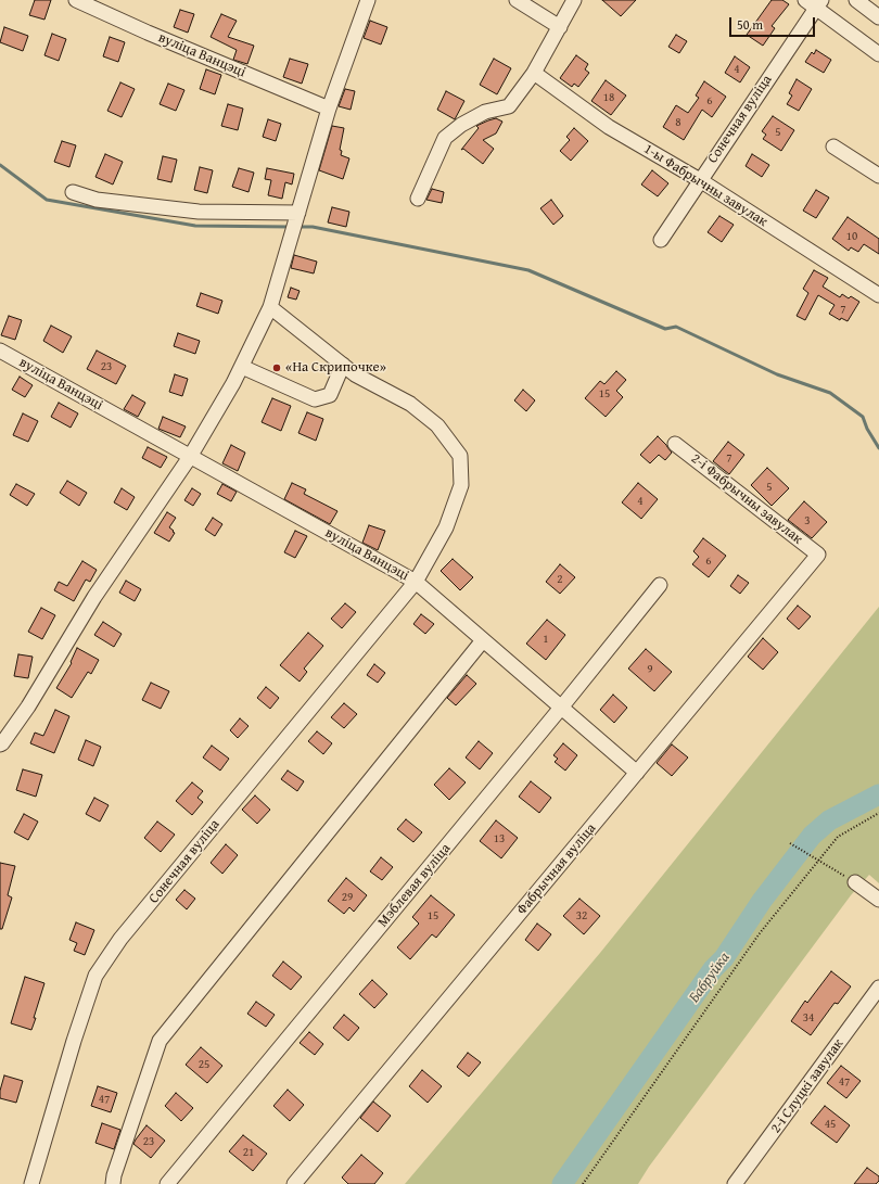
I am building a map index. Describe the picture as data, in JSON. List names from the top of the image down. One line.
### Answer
{"streets":{"street":["вуліца Ванцэці","Сонечная вуліца","1-ы Фабрычны завулак","2-і Фабрычны завулак","Фабрычная вуліца","Мэблевая вуліца","2-і Слуцкі завулак"]},"crossings":[["вуліца Ванцэці","Сонечная вуліца"],["Сонечная вуліца","1-ы Фабрычны завулак"],["2-і Фабрычны завулак","Фабрычная вуліца"]],"water":["Бабруйка"],"places":["«На Скрипочке»"],"house_numbers":["4","18","6","8","5","10","7","23","15","7","5","4","3","6","2","1","9","13","29","15","32","34","25","47","47","45","23","21"],"scale_bar":"50 m"}
